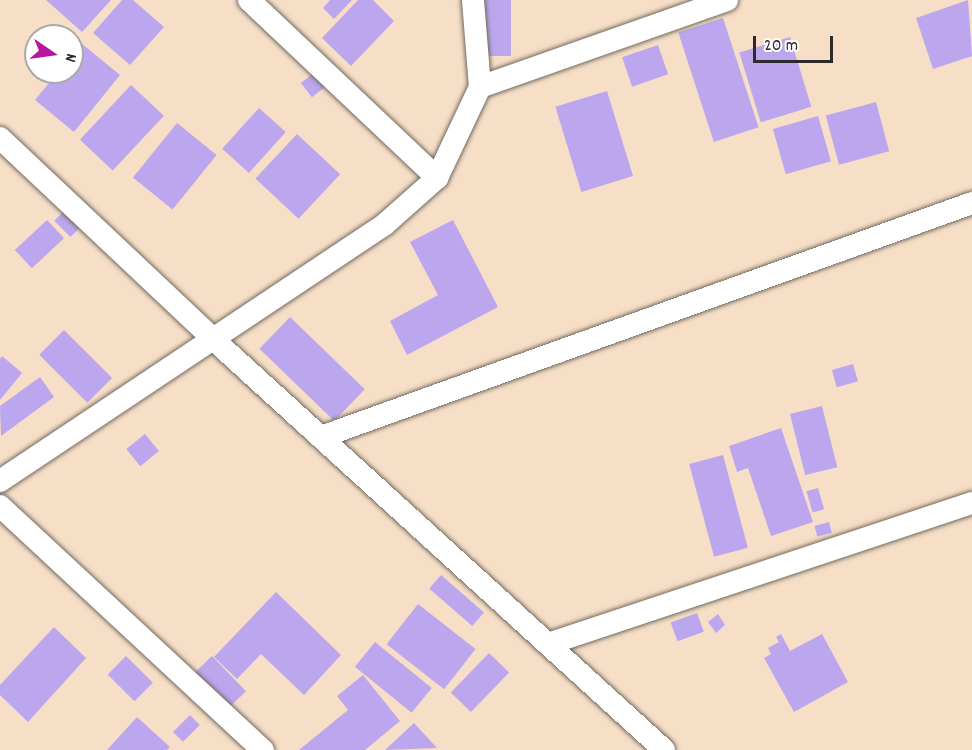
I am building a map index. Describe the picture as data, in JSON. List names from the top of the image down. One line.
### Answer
{"scale_bar":"20 m","north":"right"}
